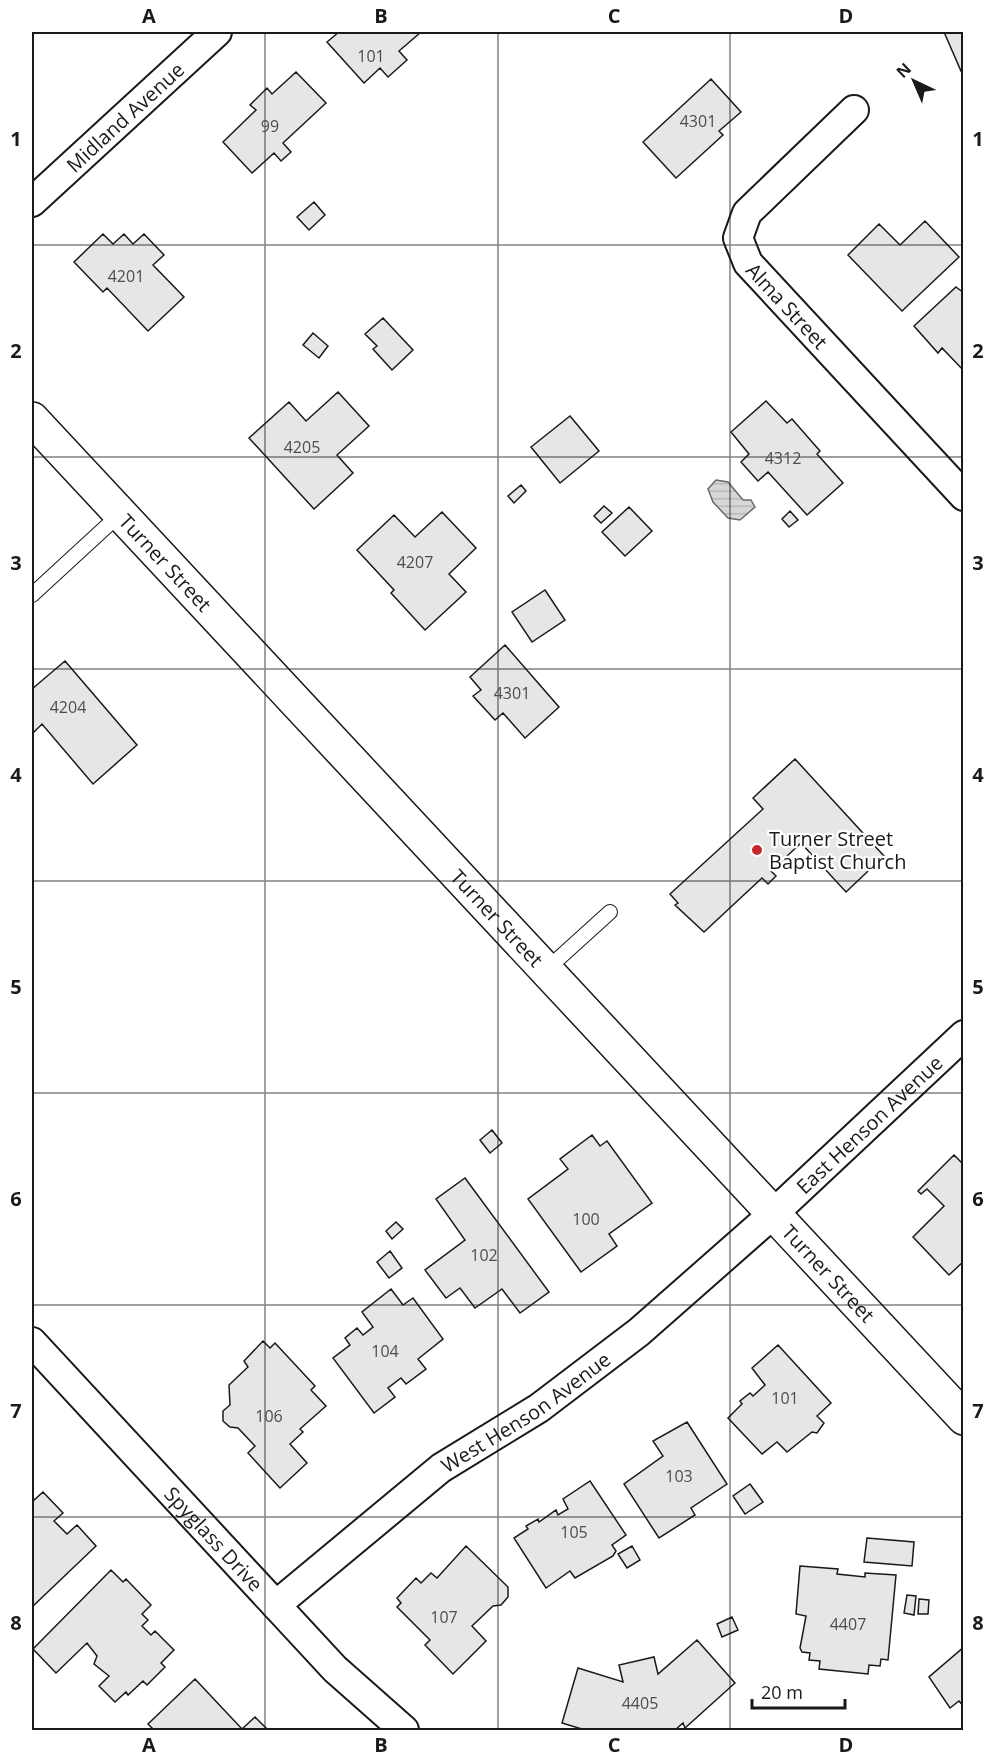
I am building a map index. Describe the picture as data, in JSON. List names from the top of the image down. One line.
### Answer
{"streets":{"street":["Midland Avenue","Alma Street","Turner Street","East Henson Avenue","West Henson Avenue","Spyglass Drive"]},"crossings":[["Turner Street","East Henson Avenue"],["Turner Street","West Henson Avenue"],["East Henson Avenue","West Henson Avenue"],["West Henson Avenue","Spyglass Drive"]],"places":["Turner Street Baptist Church"],"house_numbers":["101","4301","99","4201","4205","4312","4207","4301","4204","100","102","104","101","106","103","105","107","4407","4405"],"scale_bar":"20 m","north":"top left","grid":{"columns":["A","B","C","D"],"rows":["1","2","3","4","5","6","7","8"]}}
